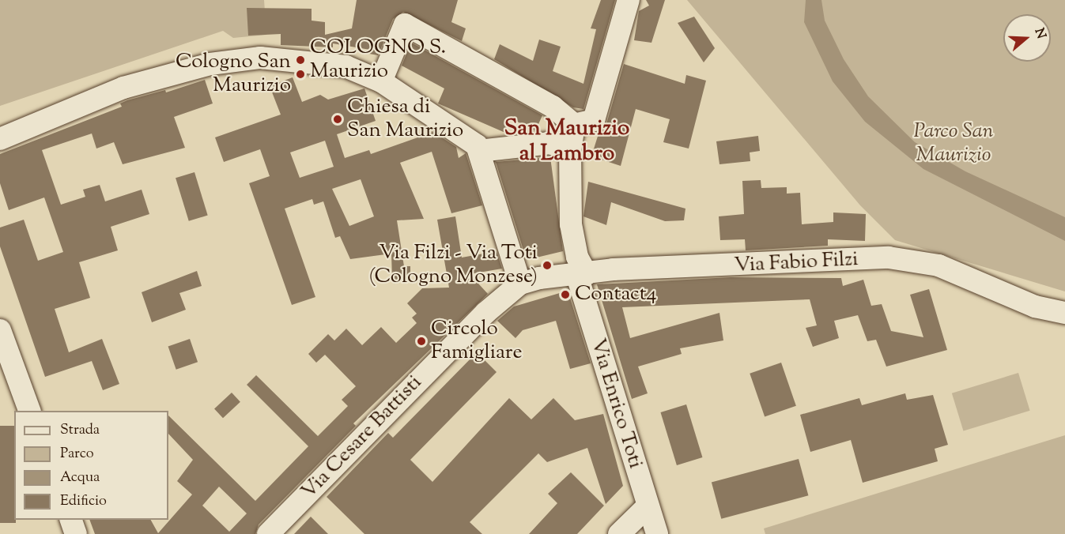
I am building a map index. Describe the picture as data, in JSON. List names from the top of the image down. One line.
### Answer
{"streets":{"street":["Via Fabio Filzi","Via Enrico Toti","Via Cesare Battisti"]},"crossings":[["Via Fabio Filzi","Via Enrico Toti"],["Via Fabio Filzi","Via Cesare Battisti"]],"districts":["San Maurizio al Lambro"],"parks":["Parco San Maurizio"],"places":["COLOGNO S. Maurizio","Cologno San Maurizio","Chiesa di San Maurizio","Via Filzi - Via Toti (Cologno Monzese)","Contact4","Circolo Famigliare"],"legend":["Strada","Parco","Acqua","Edificio"],"north":"right"}
